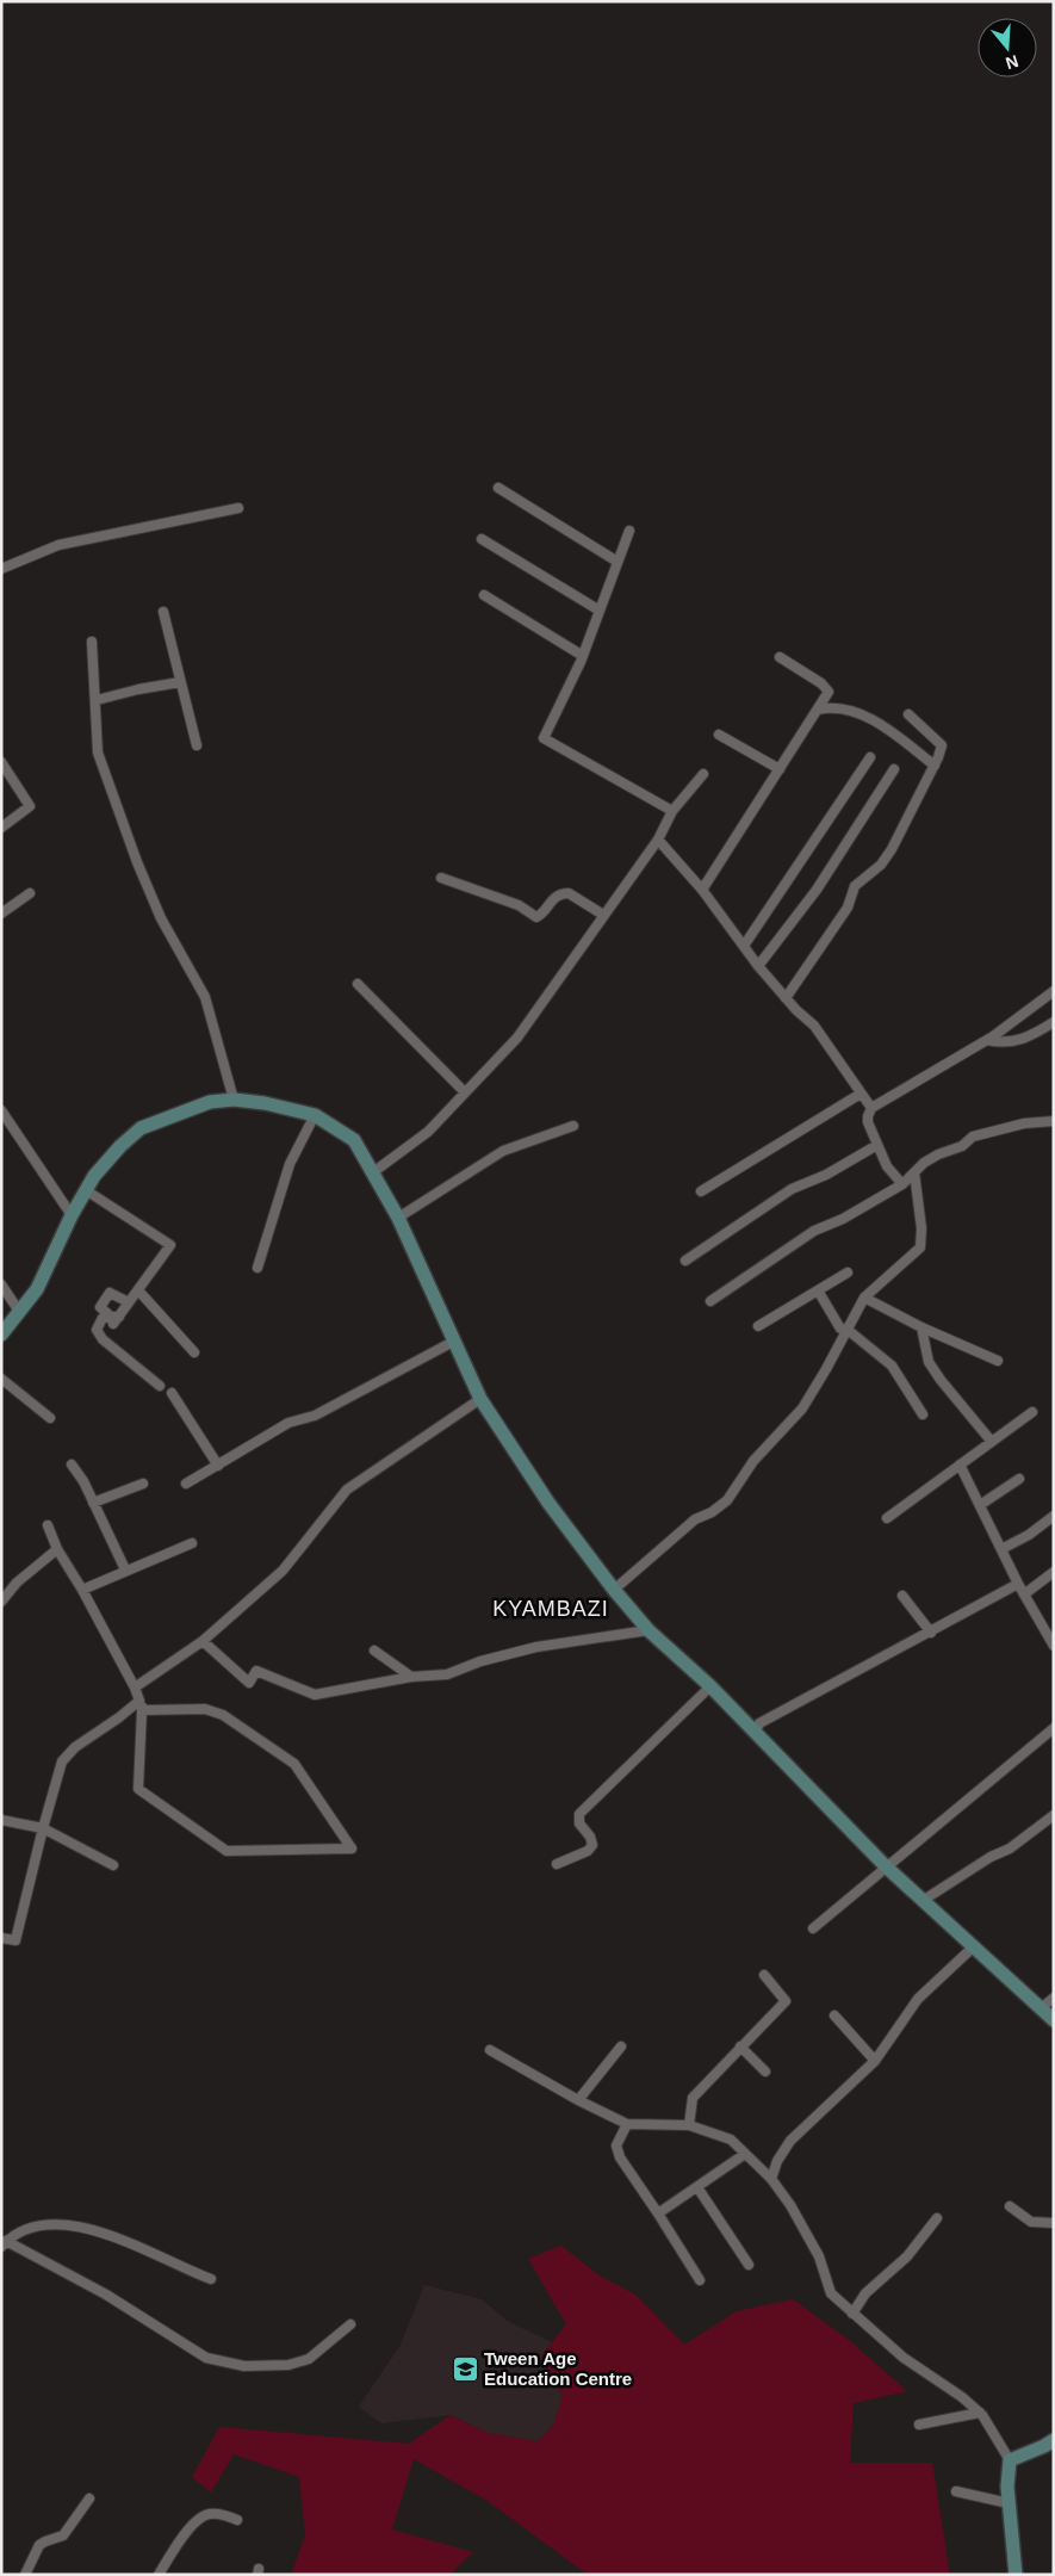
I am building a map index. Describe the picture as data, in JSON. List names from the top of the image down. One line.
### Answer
{"districts":["KYAMBAZI"],"places":{"school or university":["Tween Age Education Centre"]},"north":"bottom"}
